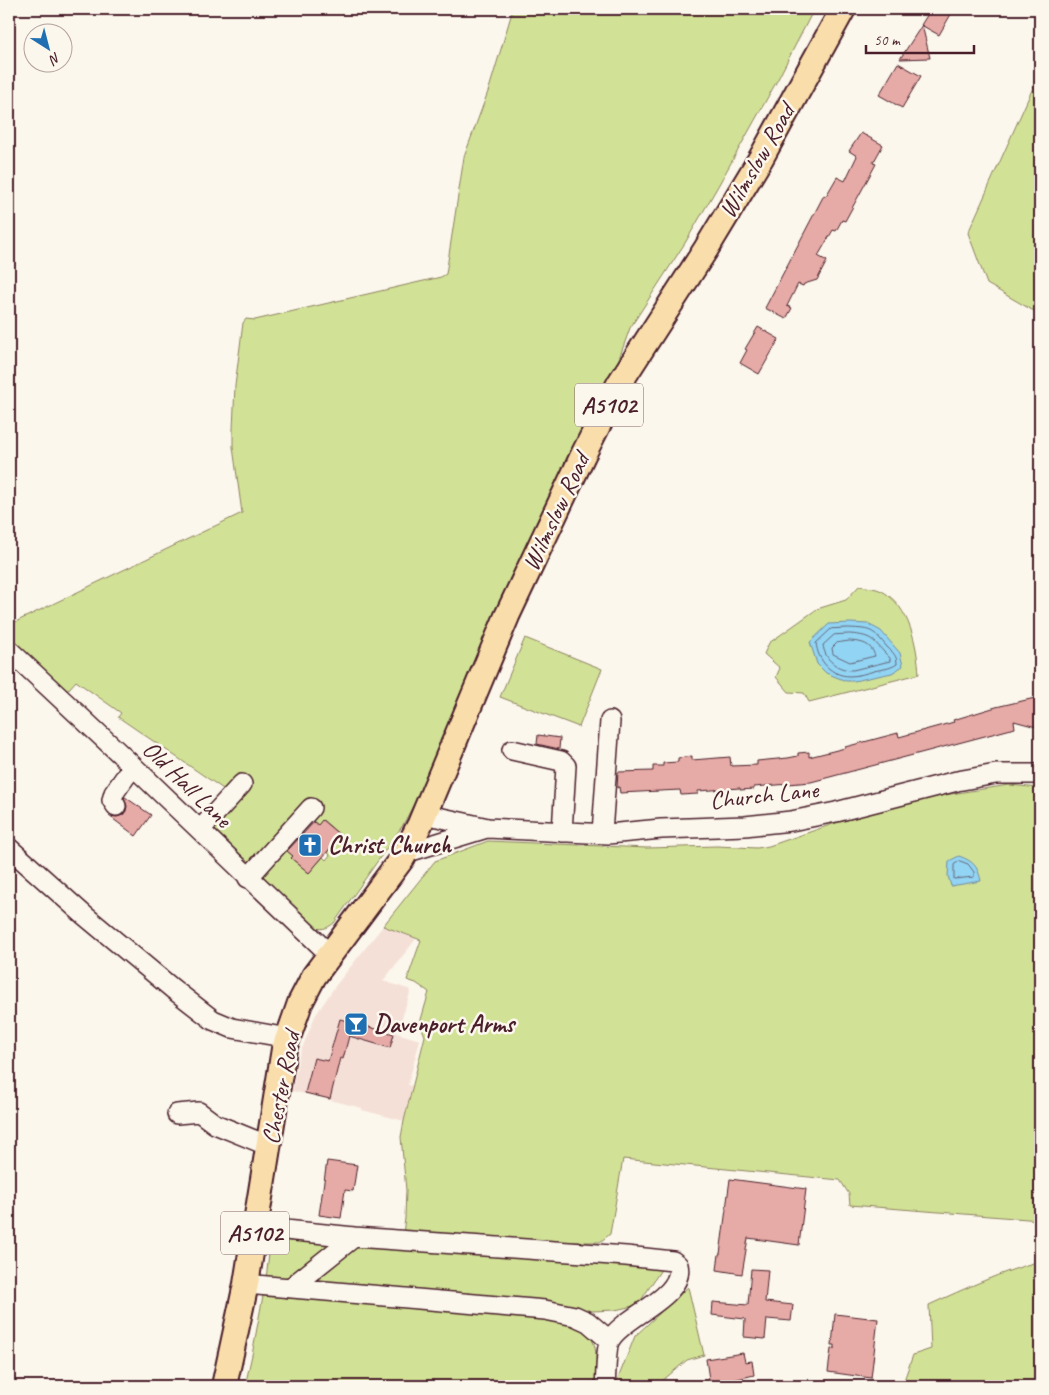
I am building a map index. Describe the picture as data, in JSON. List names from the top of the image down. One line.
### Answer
{"streets":{"main road":["Wilmslow Road","A5102","Chester Road"],"street":["Old Hall Lane","Church Lane"]},"crossings":[["Wilmslow Road","Church Lane"],["Wilmslow Road","Chester Road"],["Old Hall Lane","Chester Road"],["Church Lane","Chester Road"]],"places":{"church":["Christ Church"],"bar":["Davenport Arms"]},"scale_bar":"50 m","north":"bottom right"}
